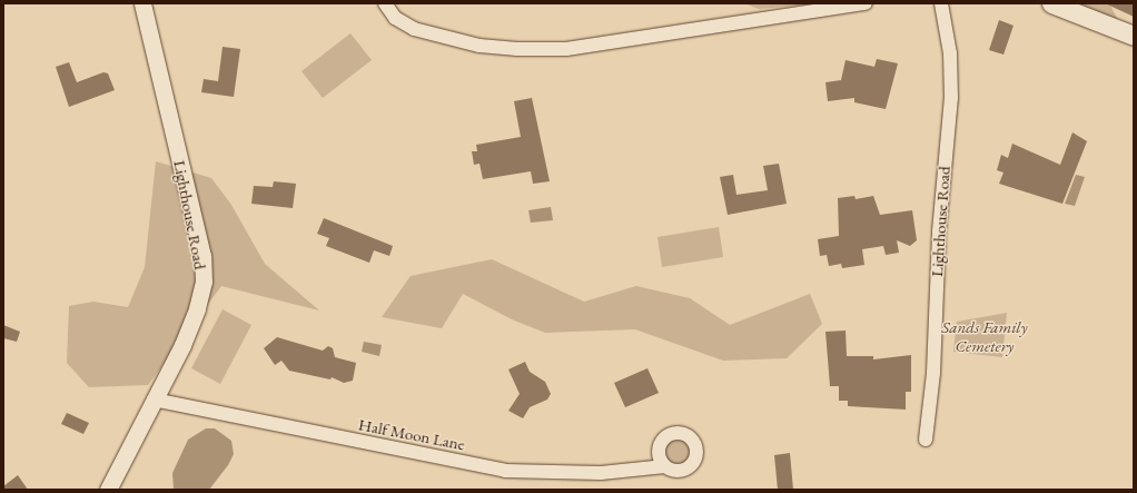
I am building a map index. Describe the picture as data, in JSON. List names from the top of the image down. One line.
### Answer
{"streets":{"street":["Lighthouse Road","Half Moon Lane"]},"crossings":[["Lighthouse Road","Half Moon Lane"]],"parks":["Sands Family Cemetery"]}
